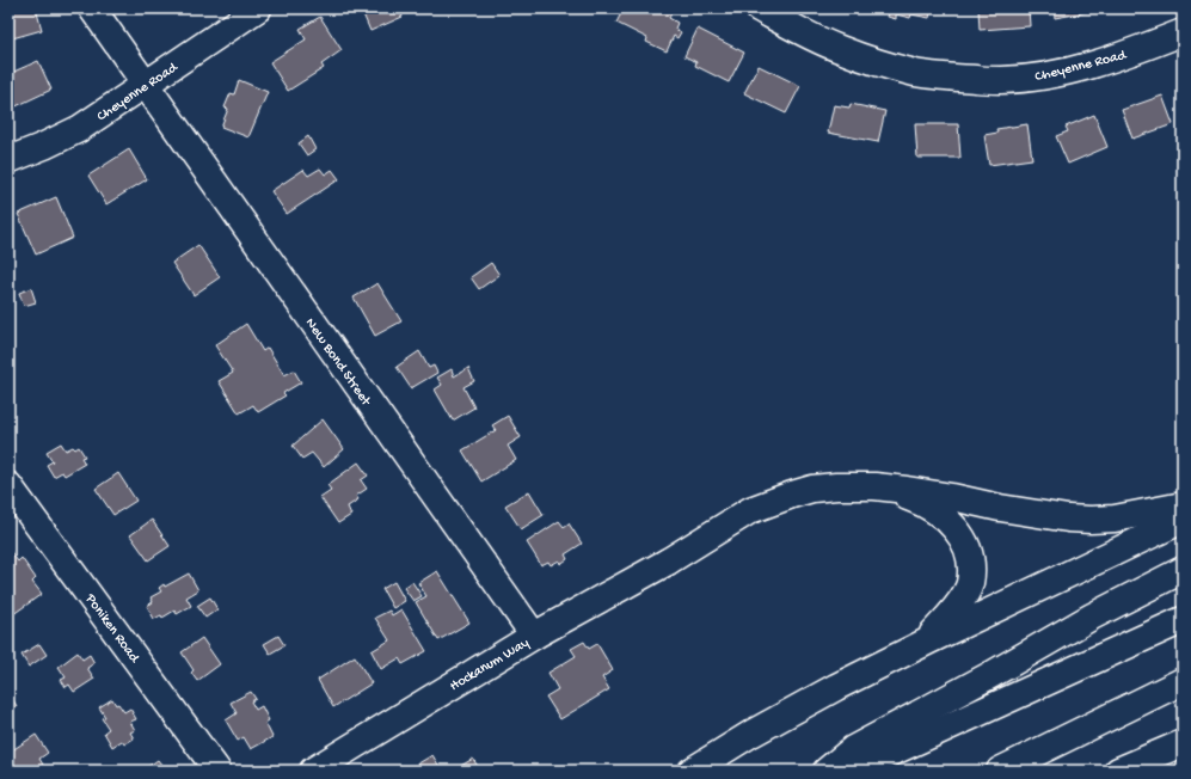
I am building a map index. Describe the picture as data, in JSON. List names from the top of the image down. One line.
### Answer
{"streets":{"main road":["Cheyenne Road","New Bond Street","Poniken Road","Hockanum Way"]},"crossings":[["Cheyenne Road","New Bond Street"],["New Bond Street","Hockanum Way"]]}
